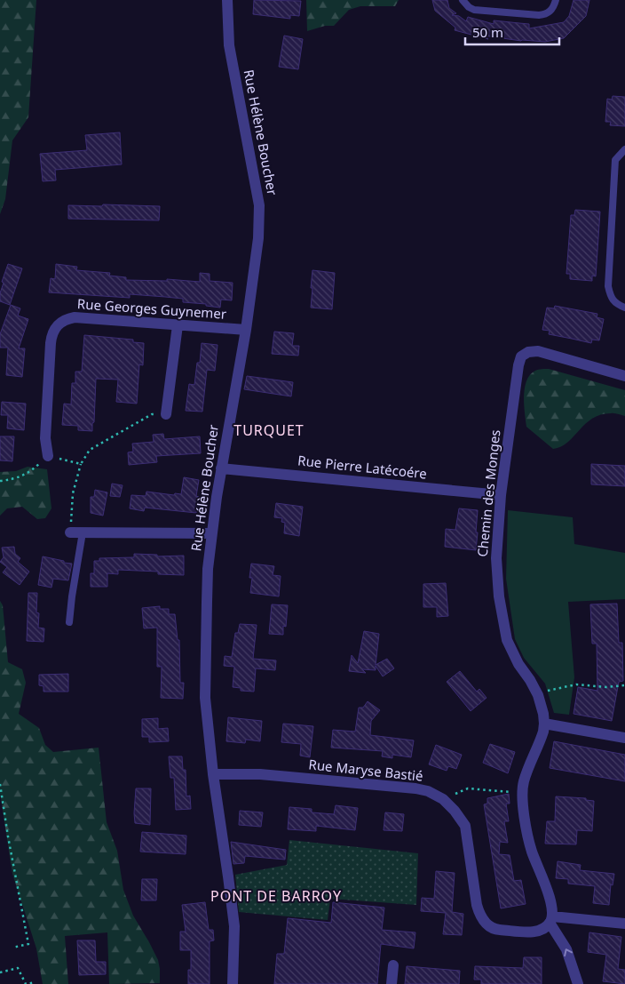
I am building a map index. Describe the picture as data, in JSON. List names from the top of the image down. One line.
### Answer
{"streets":{"street":["Rue Hélène Boucher","Rue Georges Guynemer","Rue Pierre Latécoére","Chemin des Monges","Rue Maryse Bastié"]},"crossings":[["Rue Hélène Boucher","Rue Georges Guynemer"],["Rue Hélène Boucher","Rue Pierre Latécoére"],["Rue Hélène Boucher","Rue Maryse Bastié"],["Rue Pierre Latécoére","Chemin des Monges"],["Chemin des Monges","Rue Maryse Bastié"]],"districts":["TURQUET","PONT DE BARROY"],"scale_bar":"50 m"}
